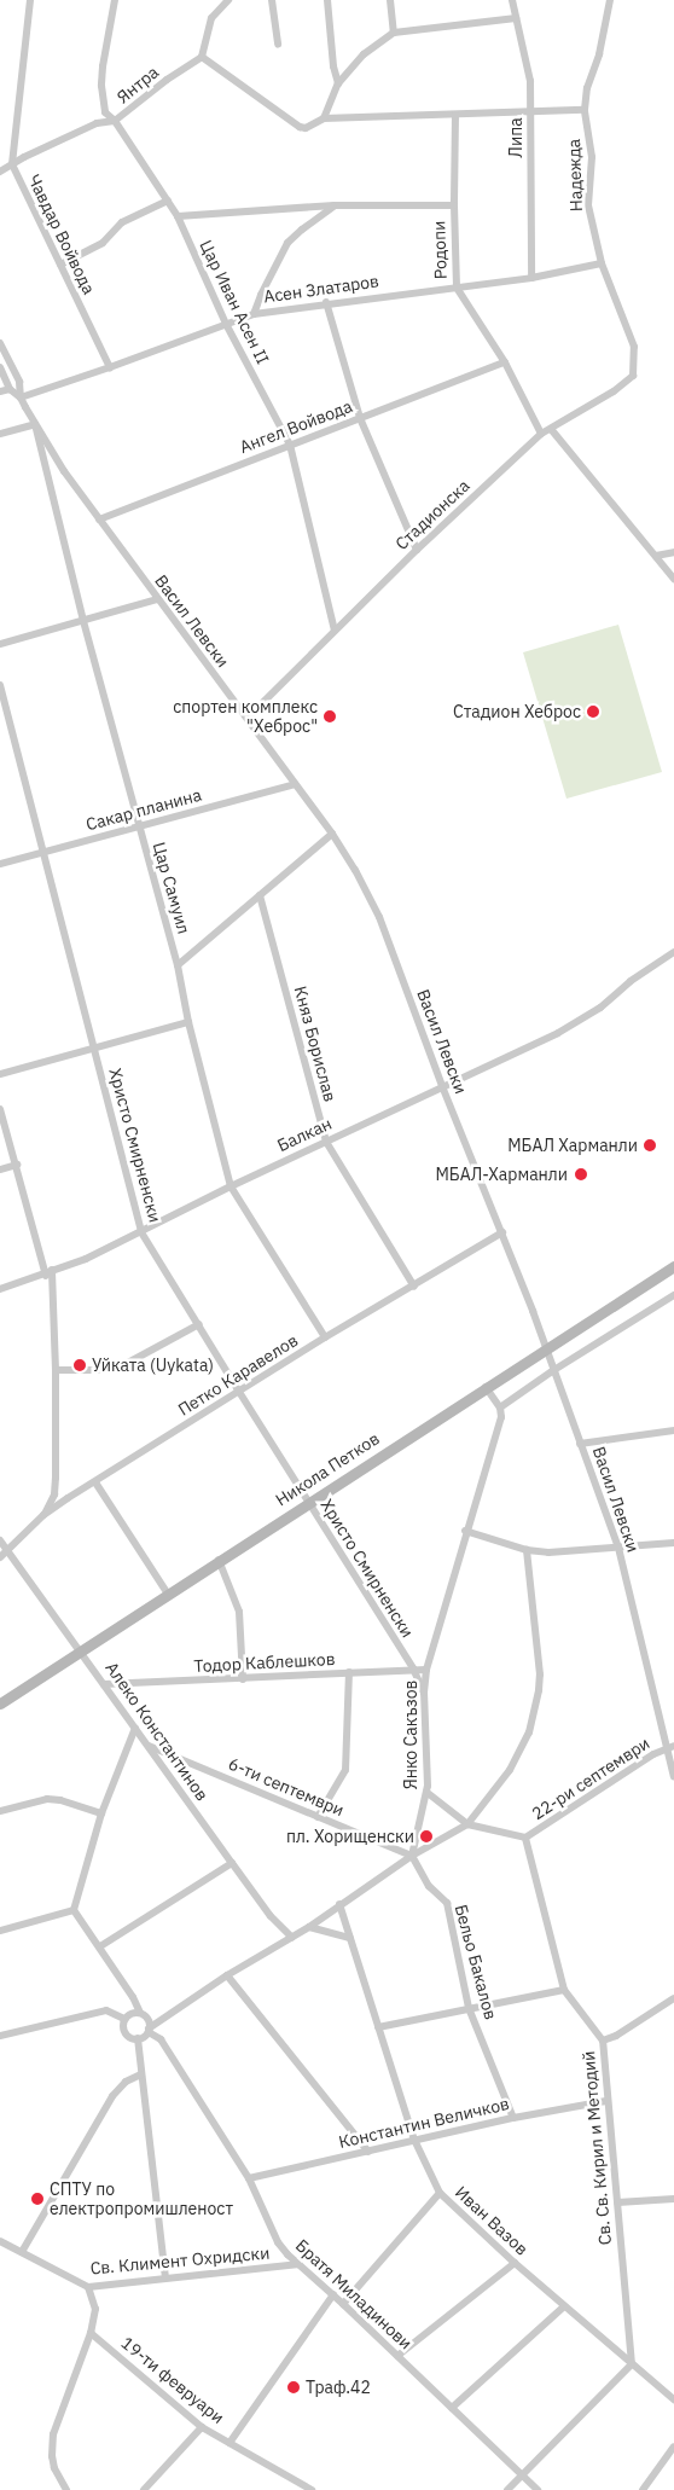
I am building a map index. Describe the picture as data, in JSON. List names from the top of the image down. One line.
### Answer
{"streets":{"street":["Янтра","Липа","Надежда","Чавдар Войвода","Родопи","Асен Златаров","Цар Иван Асен II","Ангел Войвода","Стадионска","Васил Левски","Сакар планина","Цар Самуил","Княз Борислав","Балкан","Христо Смирненски","Петко Каравелов","Никола Петков","Тодор Каблешков","Алеко Константинов","Янко Сакъзов","22-ри септември","6-ти септември","Бельо Бакалов","Константин Величков","Св. Св. Кирил и Методий","Иван Вазов","Св. Климент Охридски","Братя Миладинови","19-ти февруари"]},"crossings":[["Янтра","Чавдар Войвода"],["Янтра","Цар Иван Асен II"],["Липа","Асен Златаров"],["Надежда","Асен Златаров"],["Надежда","Стадионска"],["Чавдар Войвода","Асен Златаров"],["Родопи","Асен Златаров"],["Родопи","Ангел Войвода"],["Родопи","Стадионска"],["Асен Златаров","Цар Иван Асен II"],["Асен Златаров","Васил Левски"],["Цар Иван Асен II","Ангел Войвода"],["Цар Иван Асен II","Стадионска"],["Ангел Войвода","Васил Левски"],["Стадионска","Васил Левски"],["Васил Левски","Сакар планина"],["Васил Левски","Цар Самуил"],["Васил Левски","Балкан"],["Васил Левски","Петко Каравелов"],["Васил Левски","Никола Петков"],["Васил Левски","22-ри септември"],["Сакар планина","Цар Самуил"],["Сакар планина","Христо Смирненски"],["Цар Самуил","Балкан"],["Цар Самуил","Петко Каравелов"],["Княз Борислав","Балкан"],["Княз Борислав","Петко Каравелов"],["Балкан","Христо Смирненски"],["Христо Смирненски","Петко Каравелов"],["Христо Смирненски","Никола Петков"],["Христо Смирненски","Тодор Каблешков"],["Христо Смирненски","Янко Сакъзов"],["Петко Каравелов","Алеко Константинов"],["Никола Петков","Алеко Константинов"],["Тодор Каблешков","Алеко Константинов"],["Тодор Каблешков","Янко Сакъзов"],["Алеко Константинов","6-ти септември"],["Янко Сакъзов","22-ри септември"],["Янко Сакъзов","6-ти септември"],["Янко Сакъзов","Бельо Бакалов"],["22-ри септември","Св. Св. Кирил и Методий"],["6-ти септември","Бельо Бакалов"],["Бельо Бакалов","Константин Величков"],["Константин Величков","Св. Св. Кирил и Методий"],["Константин Величков","Иван Вазов"],["Константин Величков","Братя Миладинови"],["Св. Св. Кирил и Методий","Иван Вазов"],["Св. Климент Охридски","Братя Миладинови"]],"places":["Стадион Хеброс","спортен комплекс \"Хеброс\"","МБАЛ Харманли","МБАЛ-Харманли","Уйката (Uykata)","пл. Хорищенски","СПТУ по електропромишленост","Траф.42"]}
